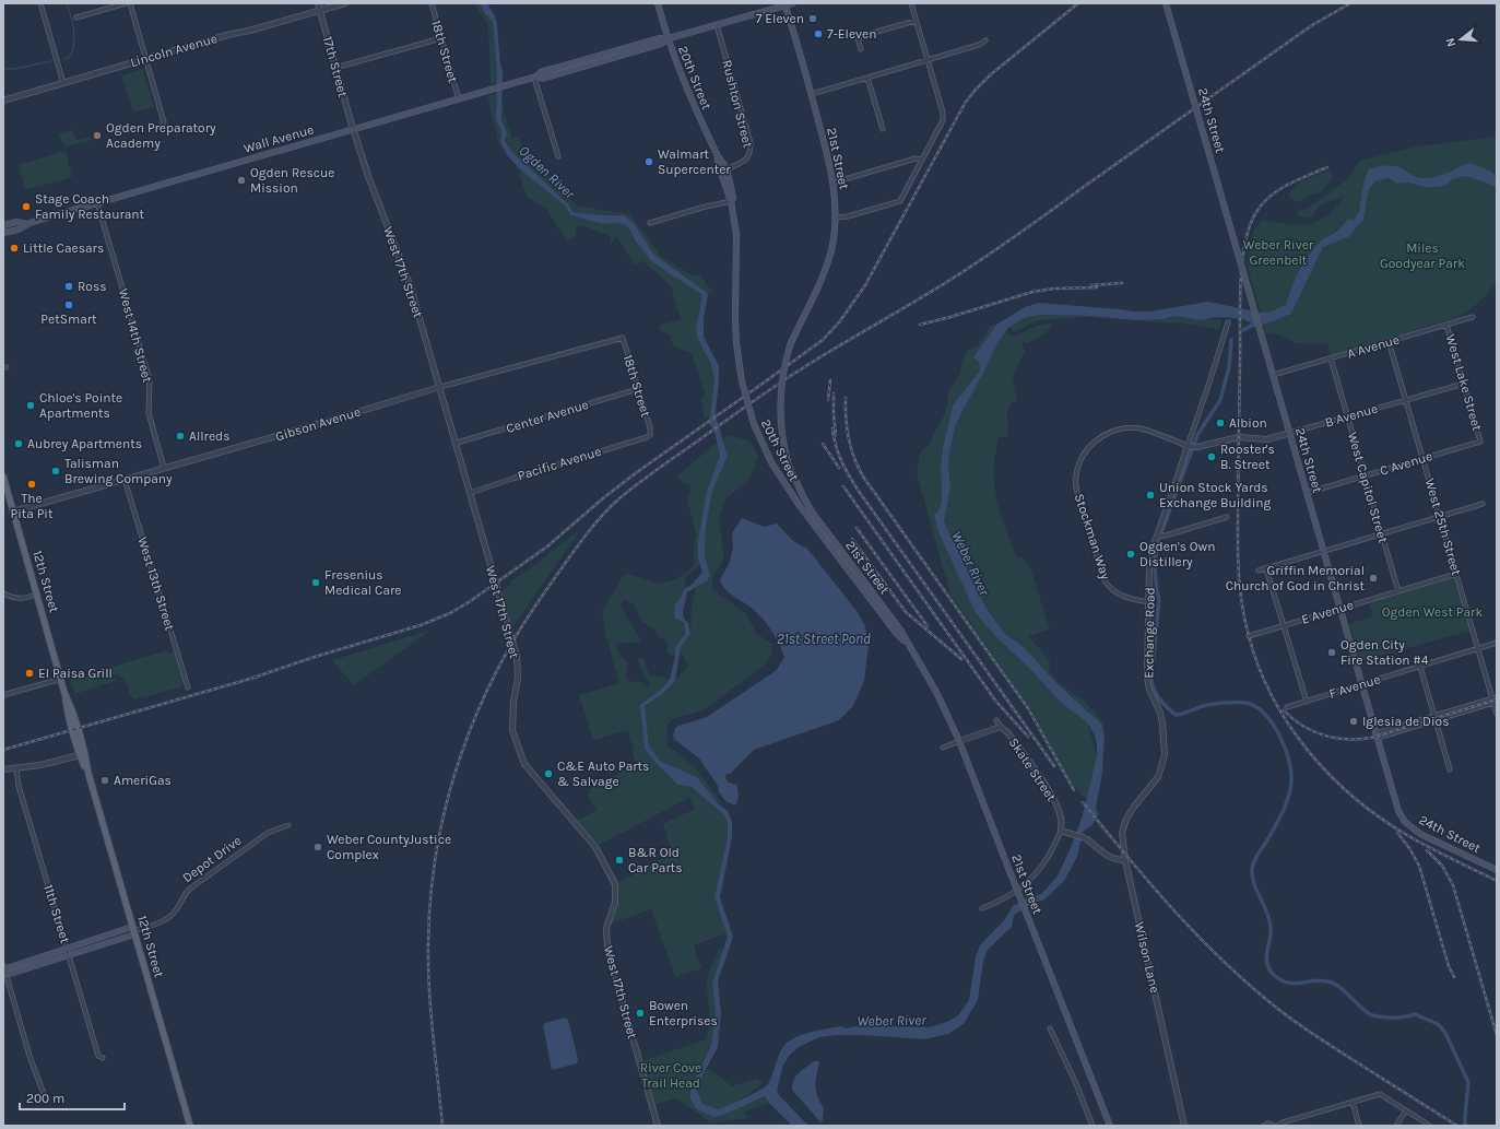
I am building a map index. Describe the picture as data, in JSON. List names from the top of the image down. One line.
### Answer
{"streets":{"main road":["20th Street","24th Street","Wall Avenue","21st Street","12th Street","Depot Drive"],"street":["Lincoln Avenue","18th Street","17th Street","Rushton Street","West 17th Street","West 14th Street","A Avenue","West Lake Street","B Avenue","Center Avenue","Gibson Avenue","Pacific Avenue","C Avenue","West Capitol Street","West 25th Street","Stockman Way","West 13th Street","E Avenue","Exchange Road","F Avenue","Skate Street","11th Street","Wilson Lane"]},"crossings":[["Lincoln Avenue","17th Street"],["18th Street","Wall Avenue"],["18th Street","Center Avenue"],["18th Street","Gibson Avenue"],["18th Street","Pacific Avenue"],["17th Street","Wall Avenue"],["17th Street","West 17th Street"],["20th Street","Rushton Street"],["20th Street","Wall Avenue"],["20th Street","21st Street"],["Rushton Street","Wall Avenue"],["24th Street","A Avenue"],["24th Street","B Avenue"],["24th Street","C Avenue"],["24th Street","E Avenue"],["24th Street","F Avenue"],["Wall Avenue","21st Street"],["Wall Avenue","West 17th Street"],["Wall Avenue","West 14th Street"],["21st Street","Skate Street"],["West 17th Street","Center Avenue"],["West 17th Street","Gibson Avenue"],["West 17th Street","Pacific Avenue"],["West 14th Street","Gibson Avenue"],["A Avenue","West Lake Street"],["A Avenue","West Capitol Street"],["A Avenue","West 25th Street"],["West Lake Street","B Avenue"],["West Lake Street","C Avenue"],["B Avenue","West Capitol Street"],["B Avenue","West 25th Street"],["B Avenue","Stockman Way"],["B Avenue","Exchange Road"],["Gibson Avenue","12th Street"],["Gibson Avenue","West 13th Street"],["C Avenue","West Capitol Street"],["C Avenue","West 25th Street"],["West Capitol Street","E Avenue"],["West 25th Street","E Avenue"],["West 25th Street","F Avenue"],["Stockman Way","Exchange Road"],["12th Street","Depot Drive"],["Exchange Road","Wilson Lane"],["Depot Drive","11th Street"]],"water":["Ogden River","Weber River","21st Street Pond"],"parks":["Weber River Greenbelt","Miles Goodyear Park","Ogden West Park","River Cove Trail Head"],"places":["7 Eleven","7-Eleven","Ogden Preparatory Academy","Walmart Supercenter","Ogden Rescue Mission","Stage Coach Family Restaurant","Little Caesars","Ross","PetSmart","Chloe's Pointe Apartments","Albion","Allreds","Aubrey Apartments","Rooster's B. Street","Talisman Brewing Company","The Pita Pit","Union Stock Yards Exchange Building","Ogden's Own Distillery","Griffin Memorial Church of God in Christ","Fresenius Medical Care","Ogden City Fire Station #4","El Paisa Grill","Iglesia de Dios","C&E Auto Parts & Salvage","AmeriGas","Weber CountyJustice Complex","B&R Old Car Parts","Bowen Enterprises"],"scale_bar":"200 m","north":"left"}
